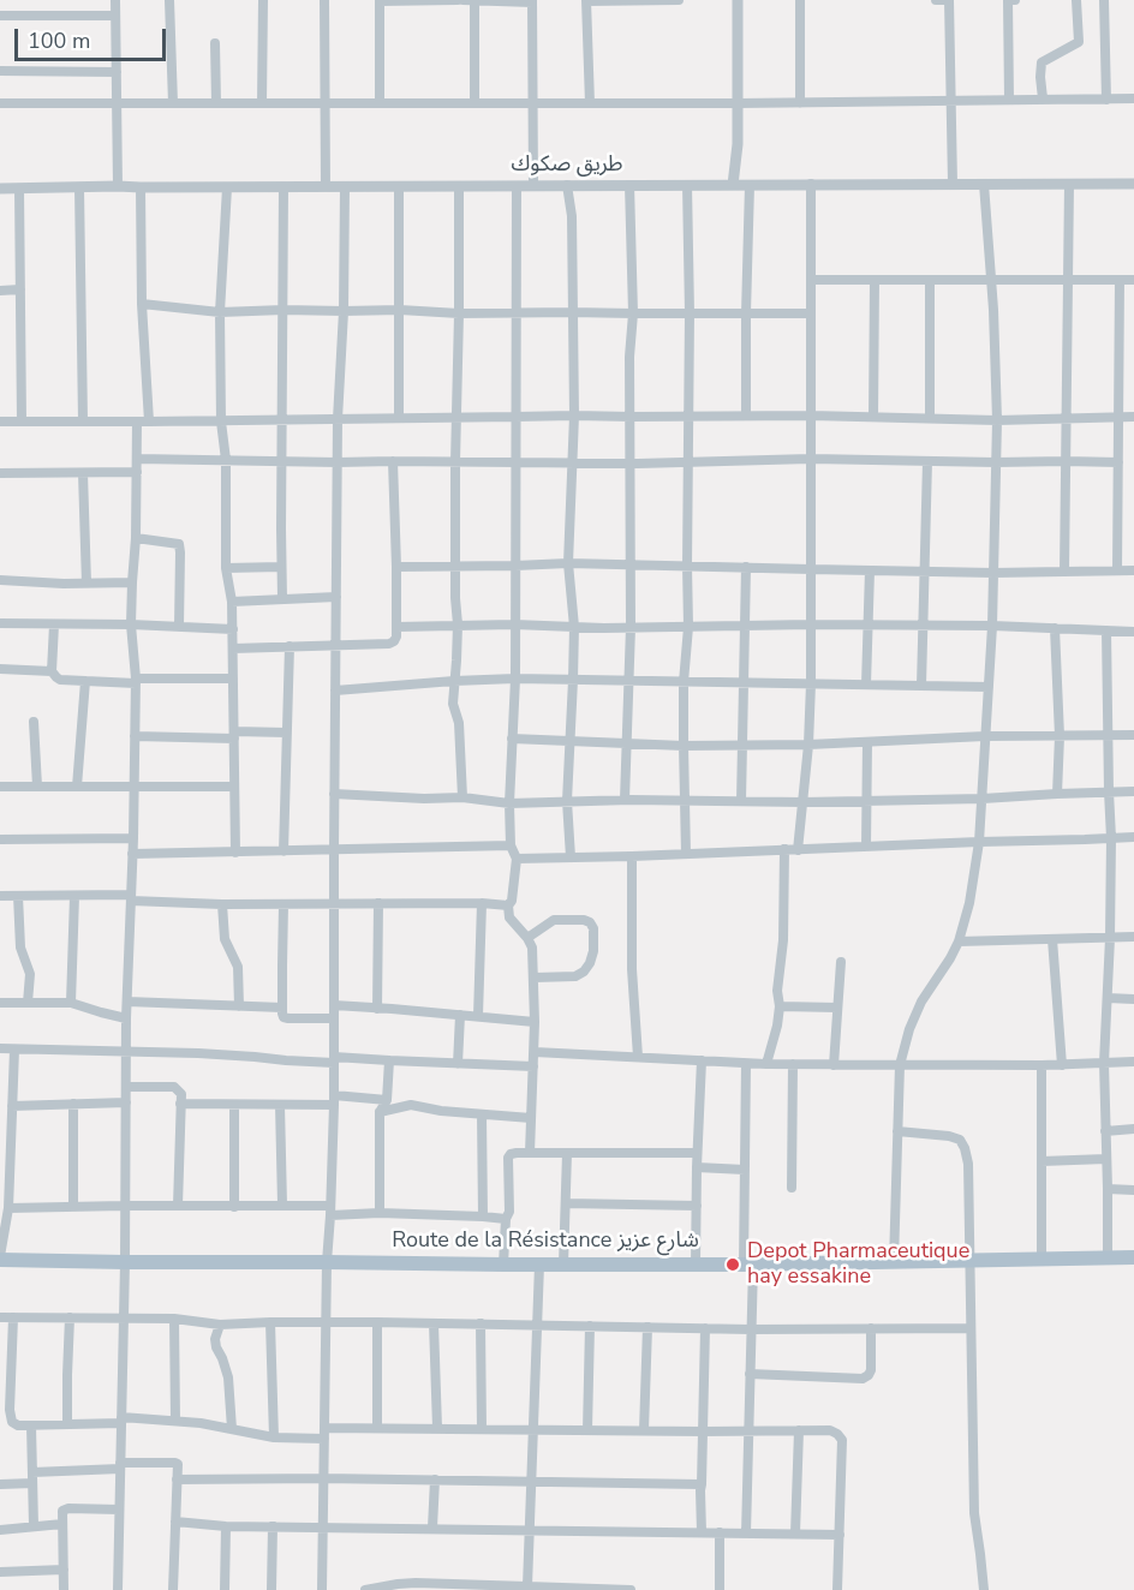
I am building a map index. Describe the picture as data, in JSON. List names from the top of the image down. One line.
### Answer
{"streets":{"main road":["Route de la Résistance شارع عزيز"],"street":["طريق صكوك"]},"places":["Depot Pharmaceutique hay essakine"],"scale_bar":"100 m"}
